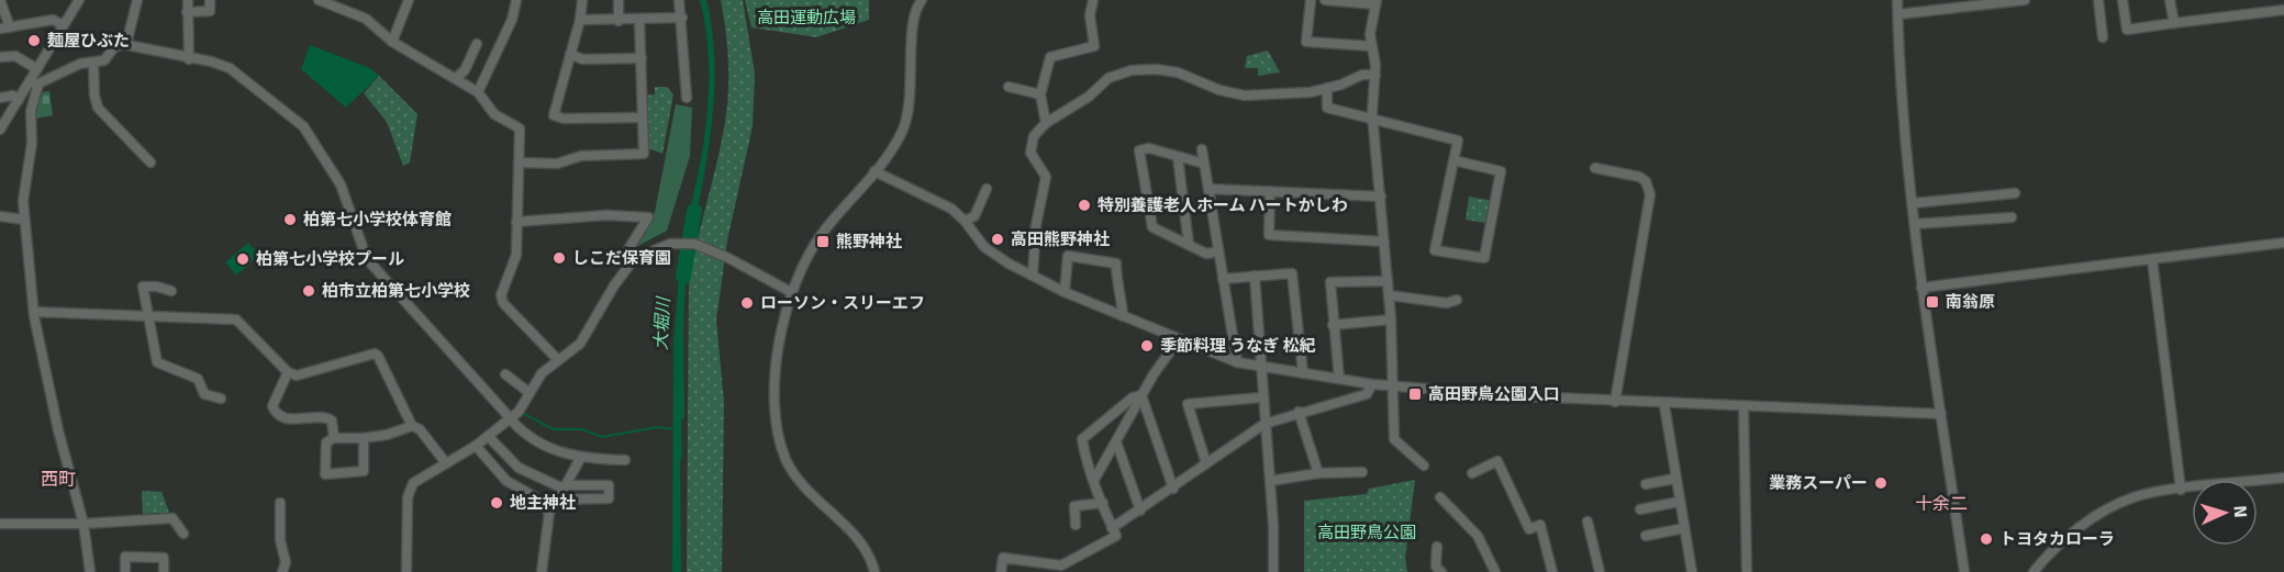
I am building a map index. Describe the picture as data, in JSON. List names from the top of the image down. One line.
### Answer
{"districts":["西町","十余二"],"water":["大堀川"],"parks":["高田運動広場","高田野鳥公園"],"places":{"other":["麺屋ひぶた","特別養護老人ホーム ハートかしわ","柏第七小学校体育館","高田熊野神社","しこだ保育園","柏第七小学校プール","柏市立柏第七小学校","ローソン・スリーエフ","季節料理 うなぎ 松紀","業務スーパー","地主神社","トヨタカローラ"],"transit":["熊野神社","南翁原","高田野鳥公園入口"]},"north":"right"}
